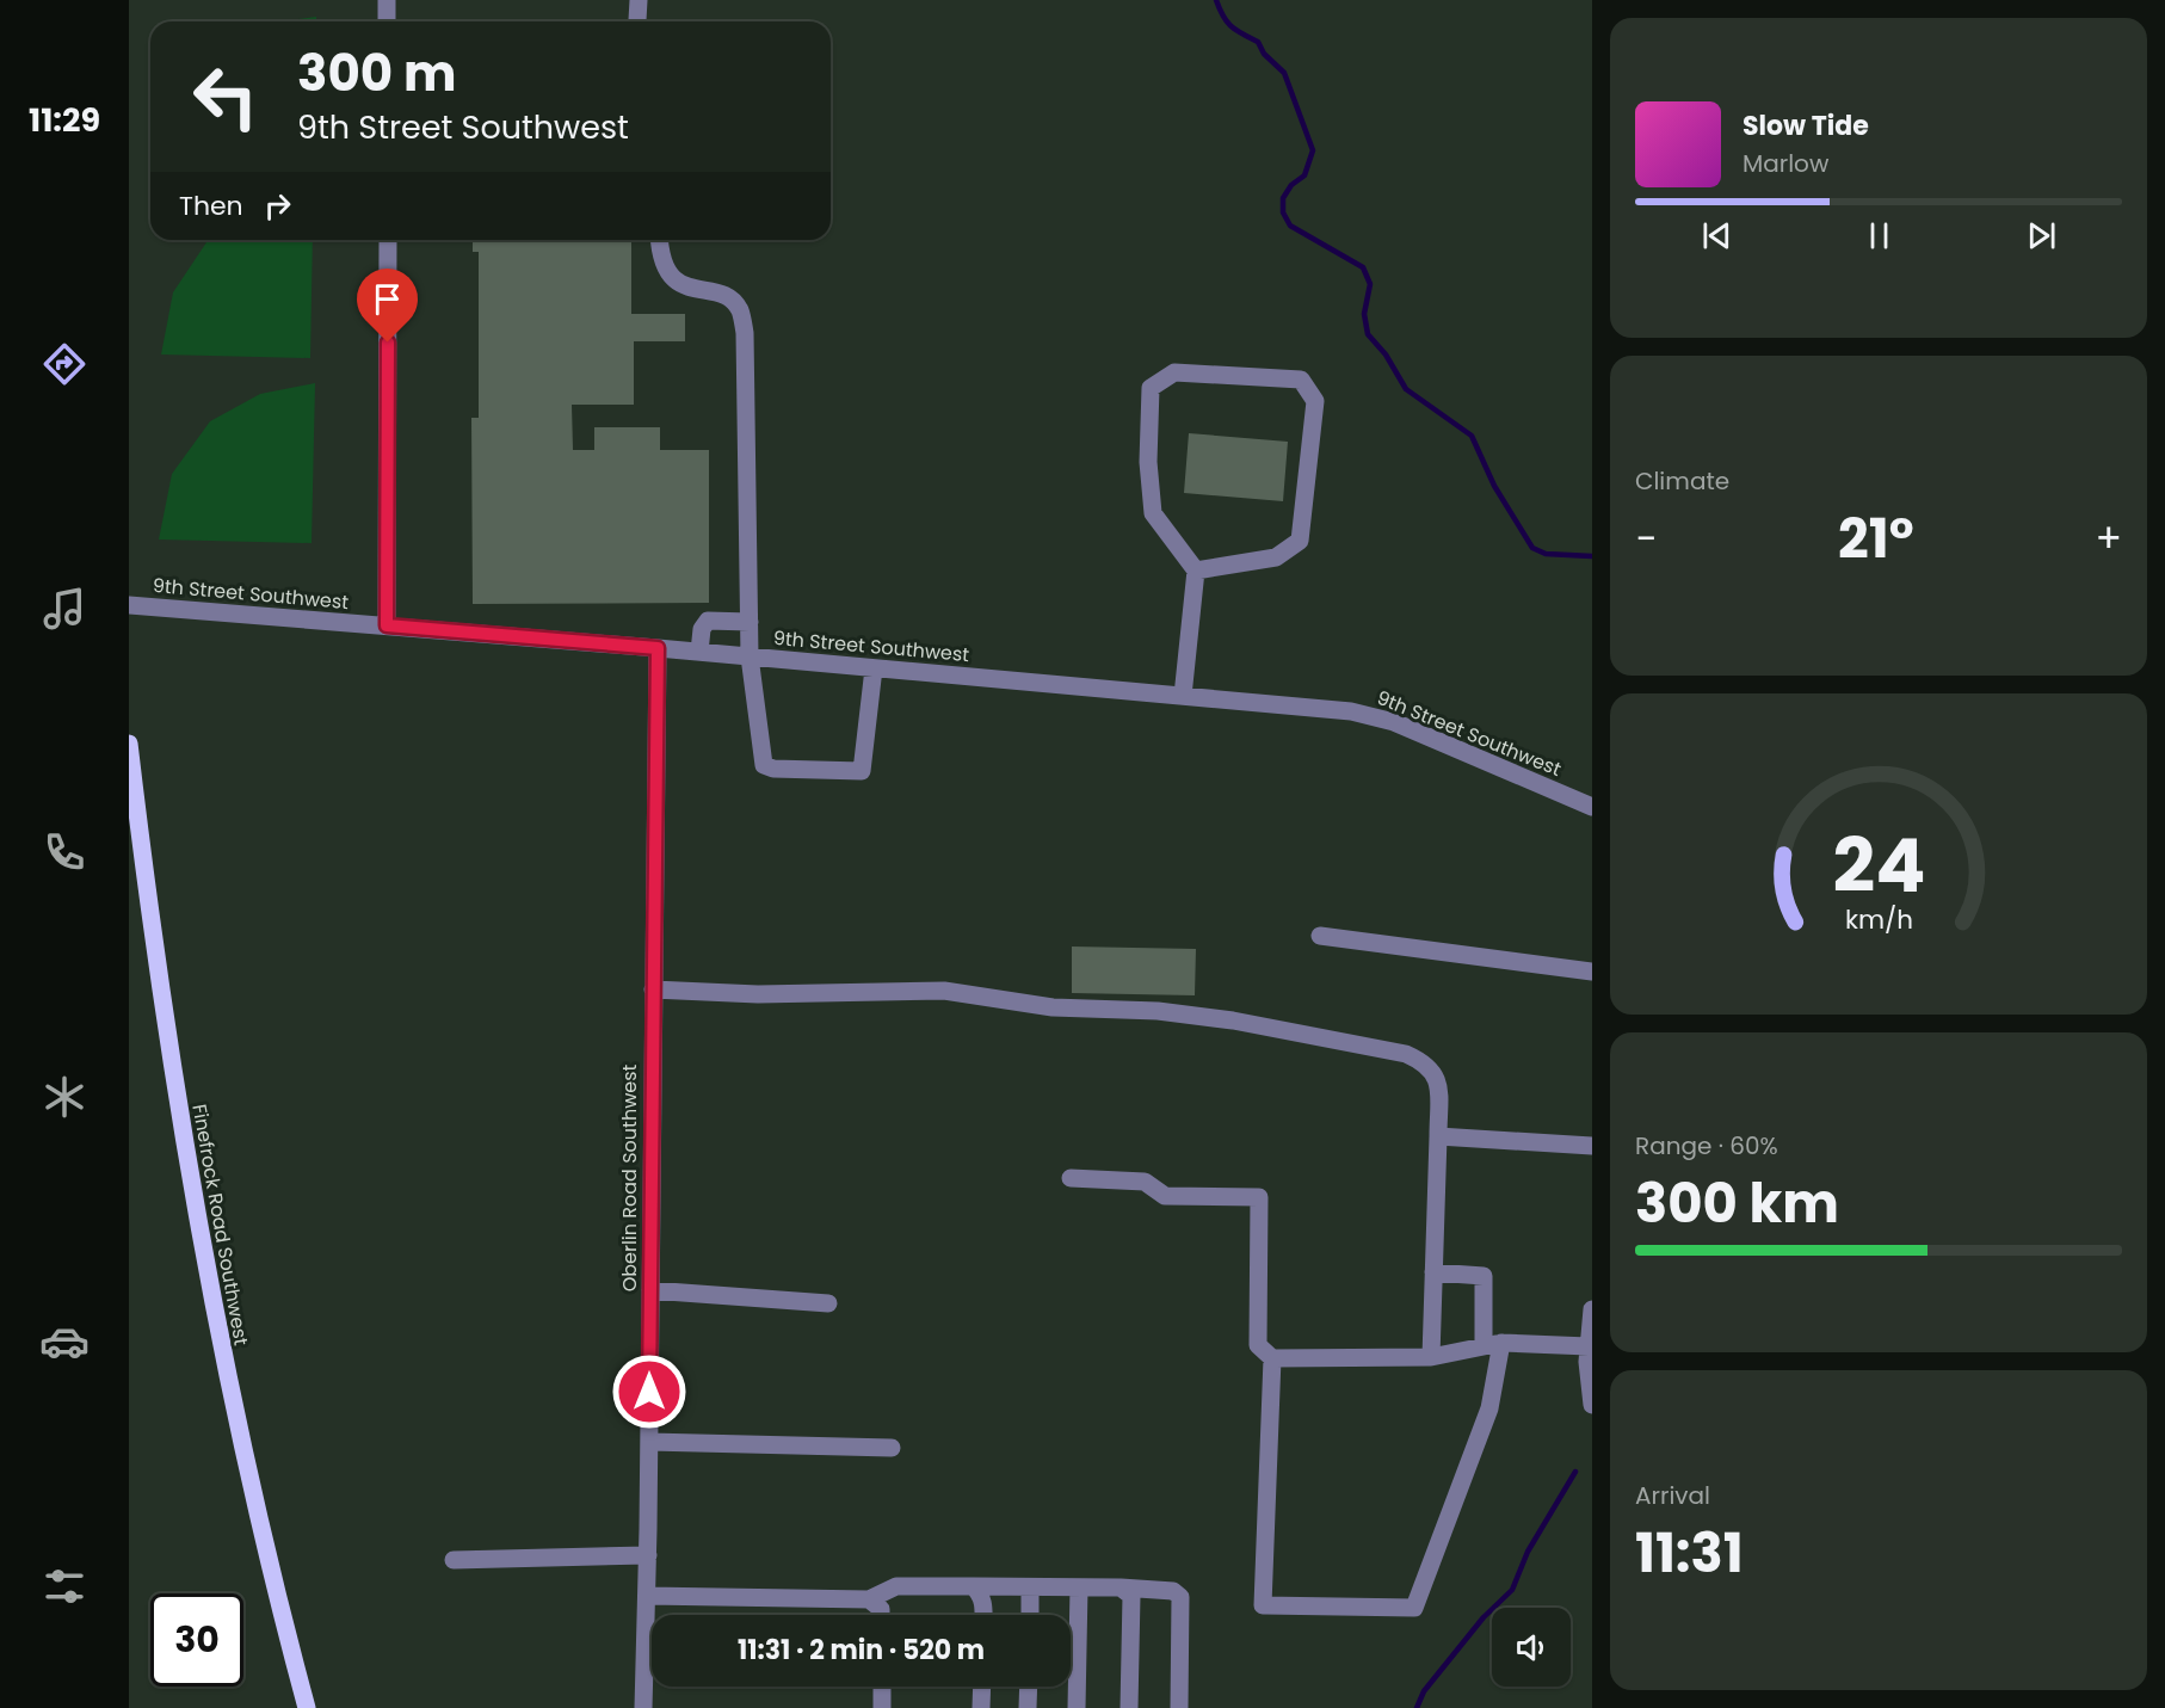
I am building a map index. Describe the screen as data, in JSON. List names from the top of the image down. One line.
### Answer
{"streets":{"main road":["Finefrock Road Southwest"],"street":["9th Street Southwest","Oberlin Road Southwest"]},"crossings":[["9th Street Southwest","Oberlin Road Southwest"]],"page":{"tabs":"11:29","turn":["300 m","9th Street Southwest"],"song":["Slow Tide","Marlow"],"then":"Then","tile":["Climate",["Range · 60%","300 km"],["Arrival","11:31"]],"heat":["−","21°","+"],"limit":"30","trip":"11:31 · 2 min · 520 m","gauge":["24","km/h"]}}
